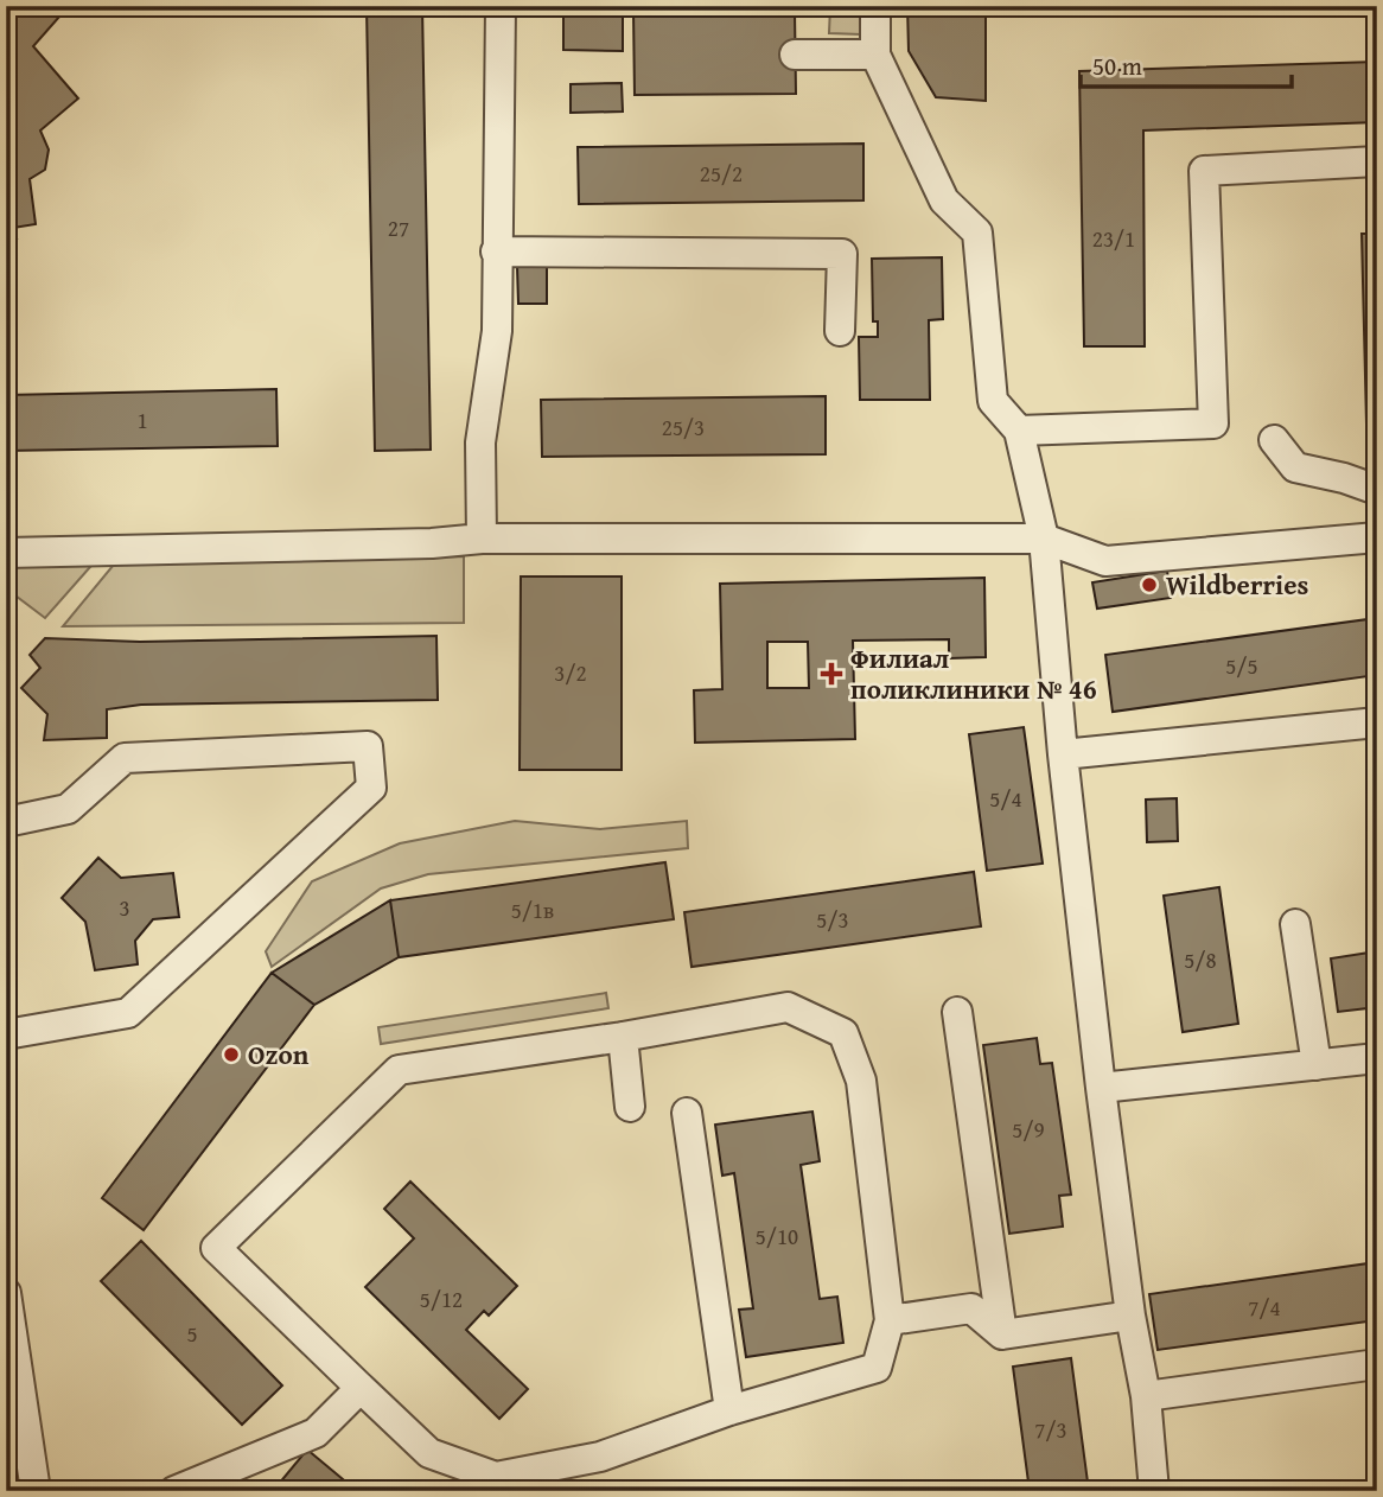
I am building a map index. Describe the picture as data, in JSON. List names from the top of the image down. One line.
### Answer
{"places":{"other":["Wildberries","Ozon"],"health":["Филиал поликлиники № 46"]},"house_numbers":["25/2","27","23/1","1","25/3","5/5","3/2","5/4","3","5/1в","5/3","5/8","5/9","5/10","5/12","7/4","5","7/3"],"scale_bar":"50 m"}
